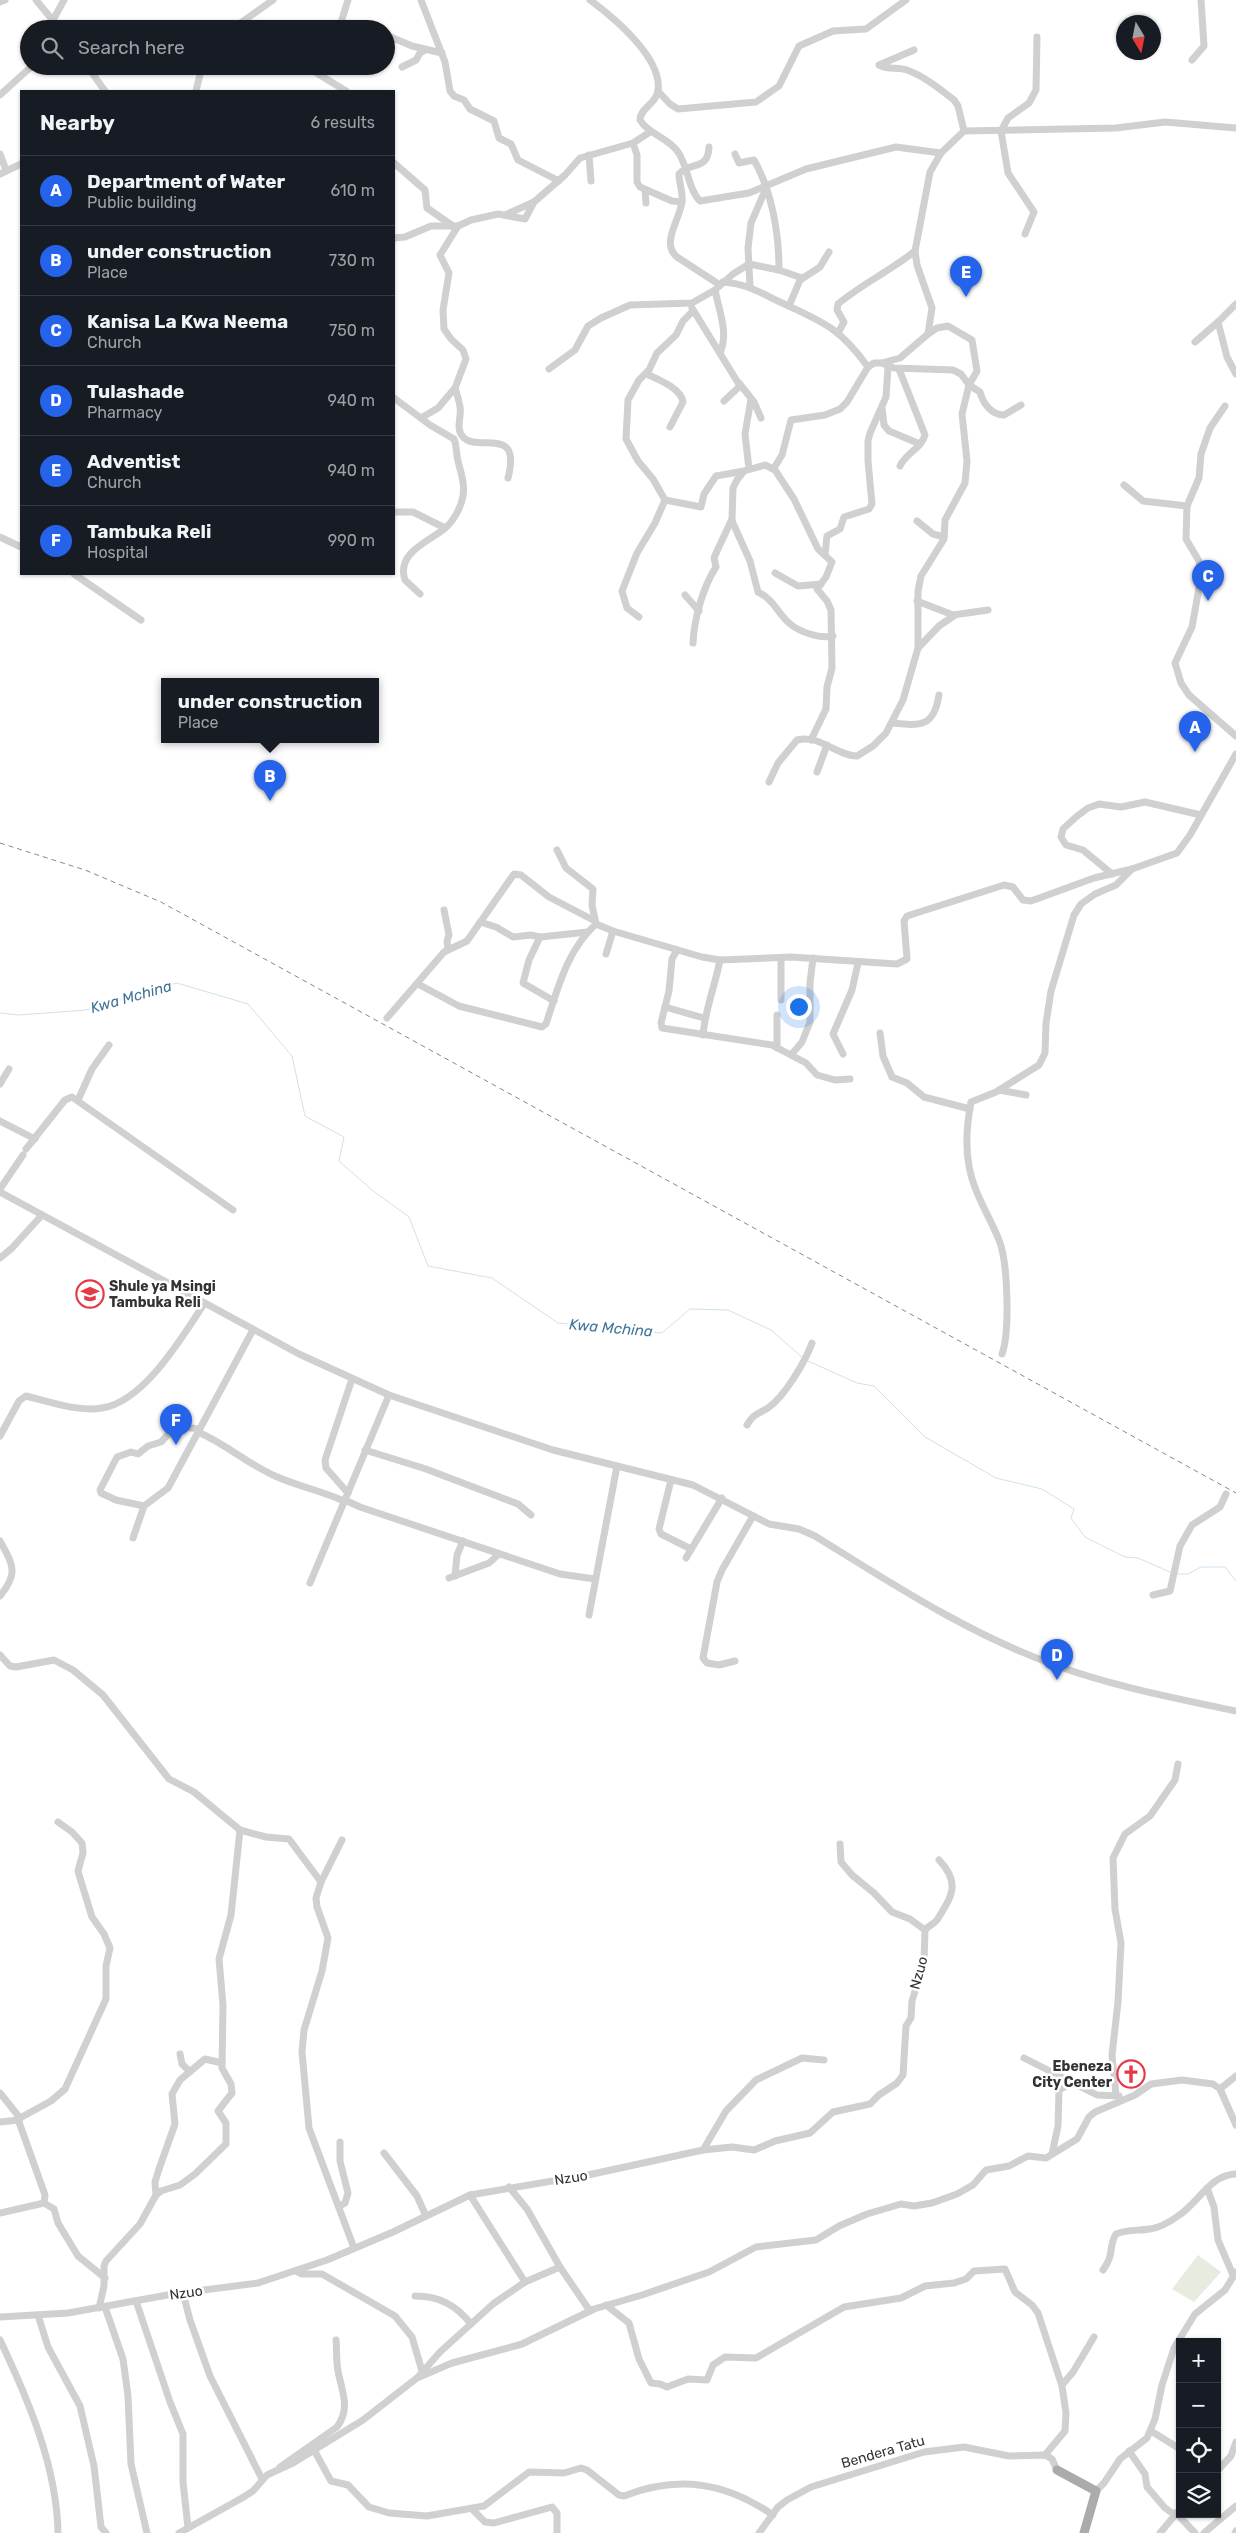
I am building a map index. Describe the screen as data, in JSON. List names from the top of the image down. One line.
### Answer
{"streets":{"street":["Nzuo","Bendera Tatu"]},"water":["Kwa Mchina"],"places":{"school or university":["Shule ya Msingi Tambuka Reli"],"church":["Ebeneza City Center"]},"north":"bottom","page":{"search":"Search here","heading":["Nearby","6 results"],"list":[{"mark":"A","name":"Department of Water","note":"Public building","value":"610 m"},{"mark":"B","name":"under construction","note":"Place","value":"730 m"},{"mark":"C","name":"Kanisa La Kwa Neema","note":"Church","value":"750 m"},{"mark":"D","name":"Tulashade","note":"Pharmacy","value":"940 m"},{"mark":"E","name":"Adventist","note":"Church","value":"940 m"},{"mark":"F","name":"Tambuka Reli","note":"Hospital","value":"990 m"}],"pins":["E","C","A","B","F","D"],"popup":["under construction","Place"],"map_buttons":["+","−"]}}
